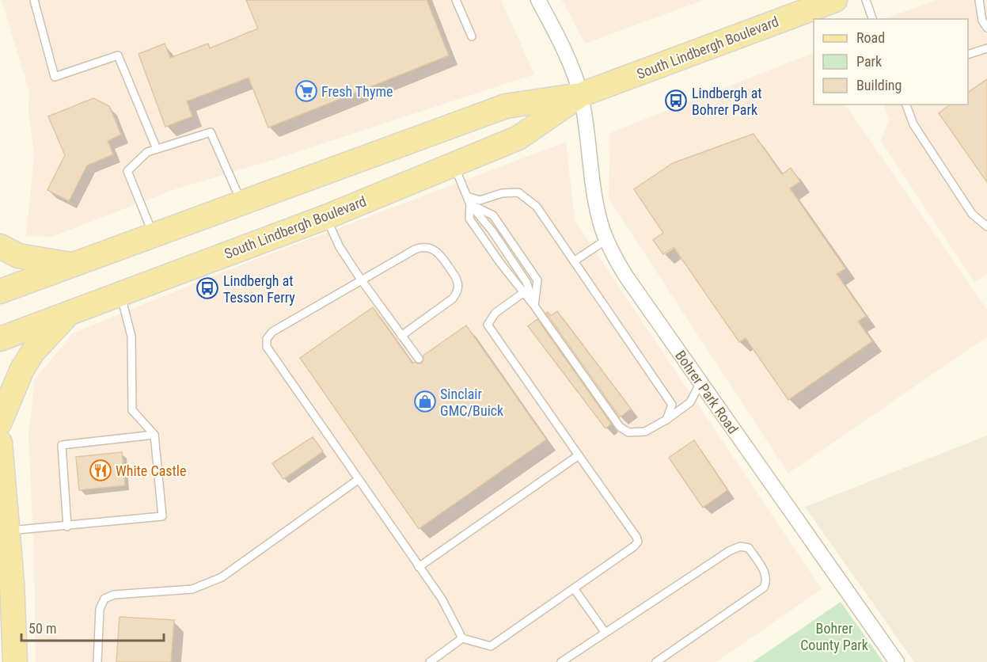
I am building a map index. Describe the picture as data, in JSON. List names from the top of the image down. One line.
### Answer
{"streets":{"main road":["South Lindbergh Boulevard"],"street":["Bohrer Park Road"]},"crossings":[["South Lindbergh Boulevard","Bohrer Park Road"]],"parks":["Bohrer County Park"],"places":{"supermarket":["Fresh Thyme"],"bus stop":["Lindbergh at Bohrer Park","Lindbergh at Tesson Ferry"],"shop":["Sinclair GMC/Buick"],"restaurant":["White Castle"]},"legend":["Road","Park","Building"],"scale_bar":"50 m"}
